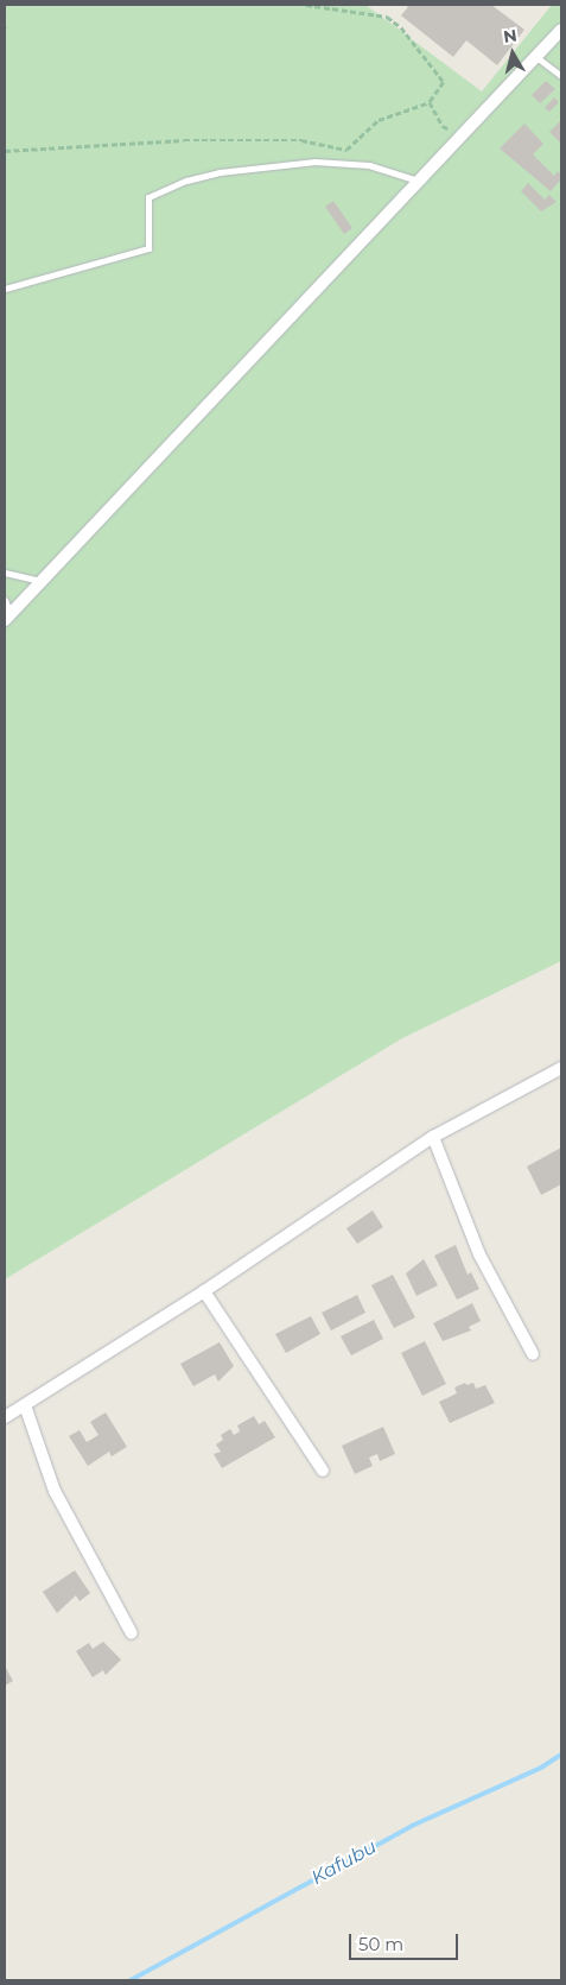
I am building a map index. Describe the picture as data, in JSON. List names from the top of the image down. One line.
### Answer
{"water":["Kafubu"],"scale_bar":"50 m","north":"top"}
